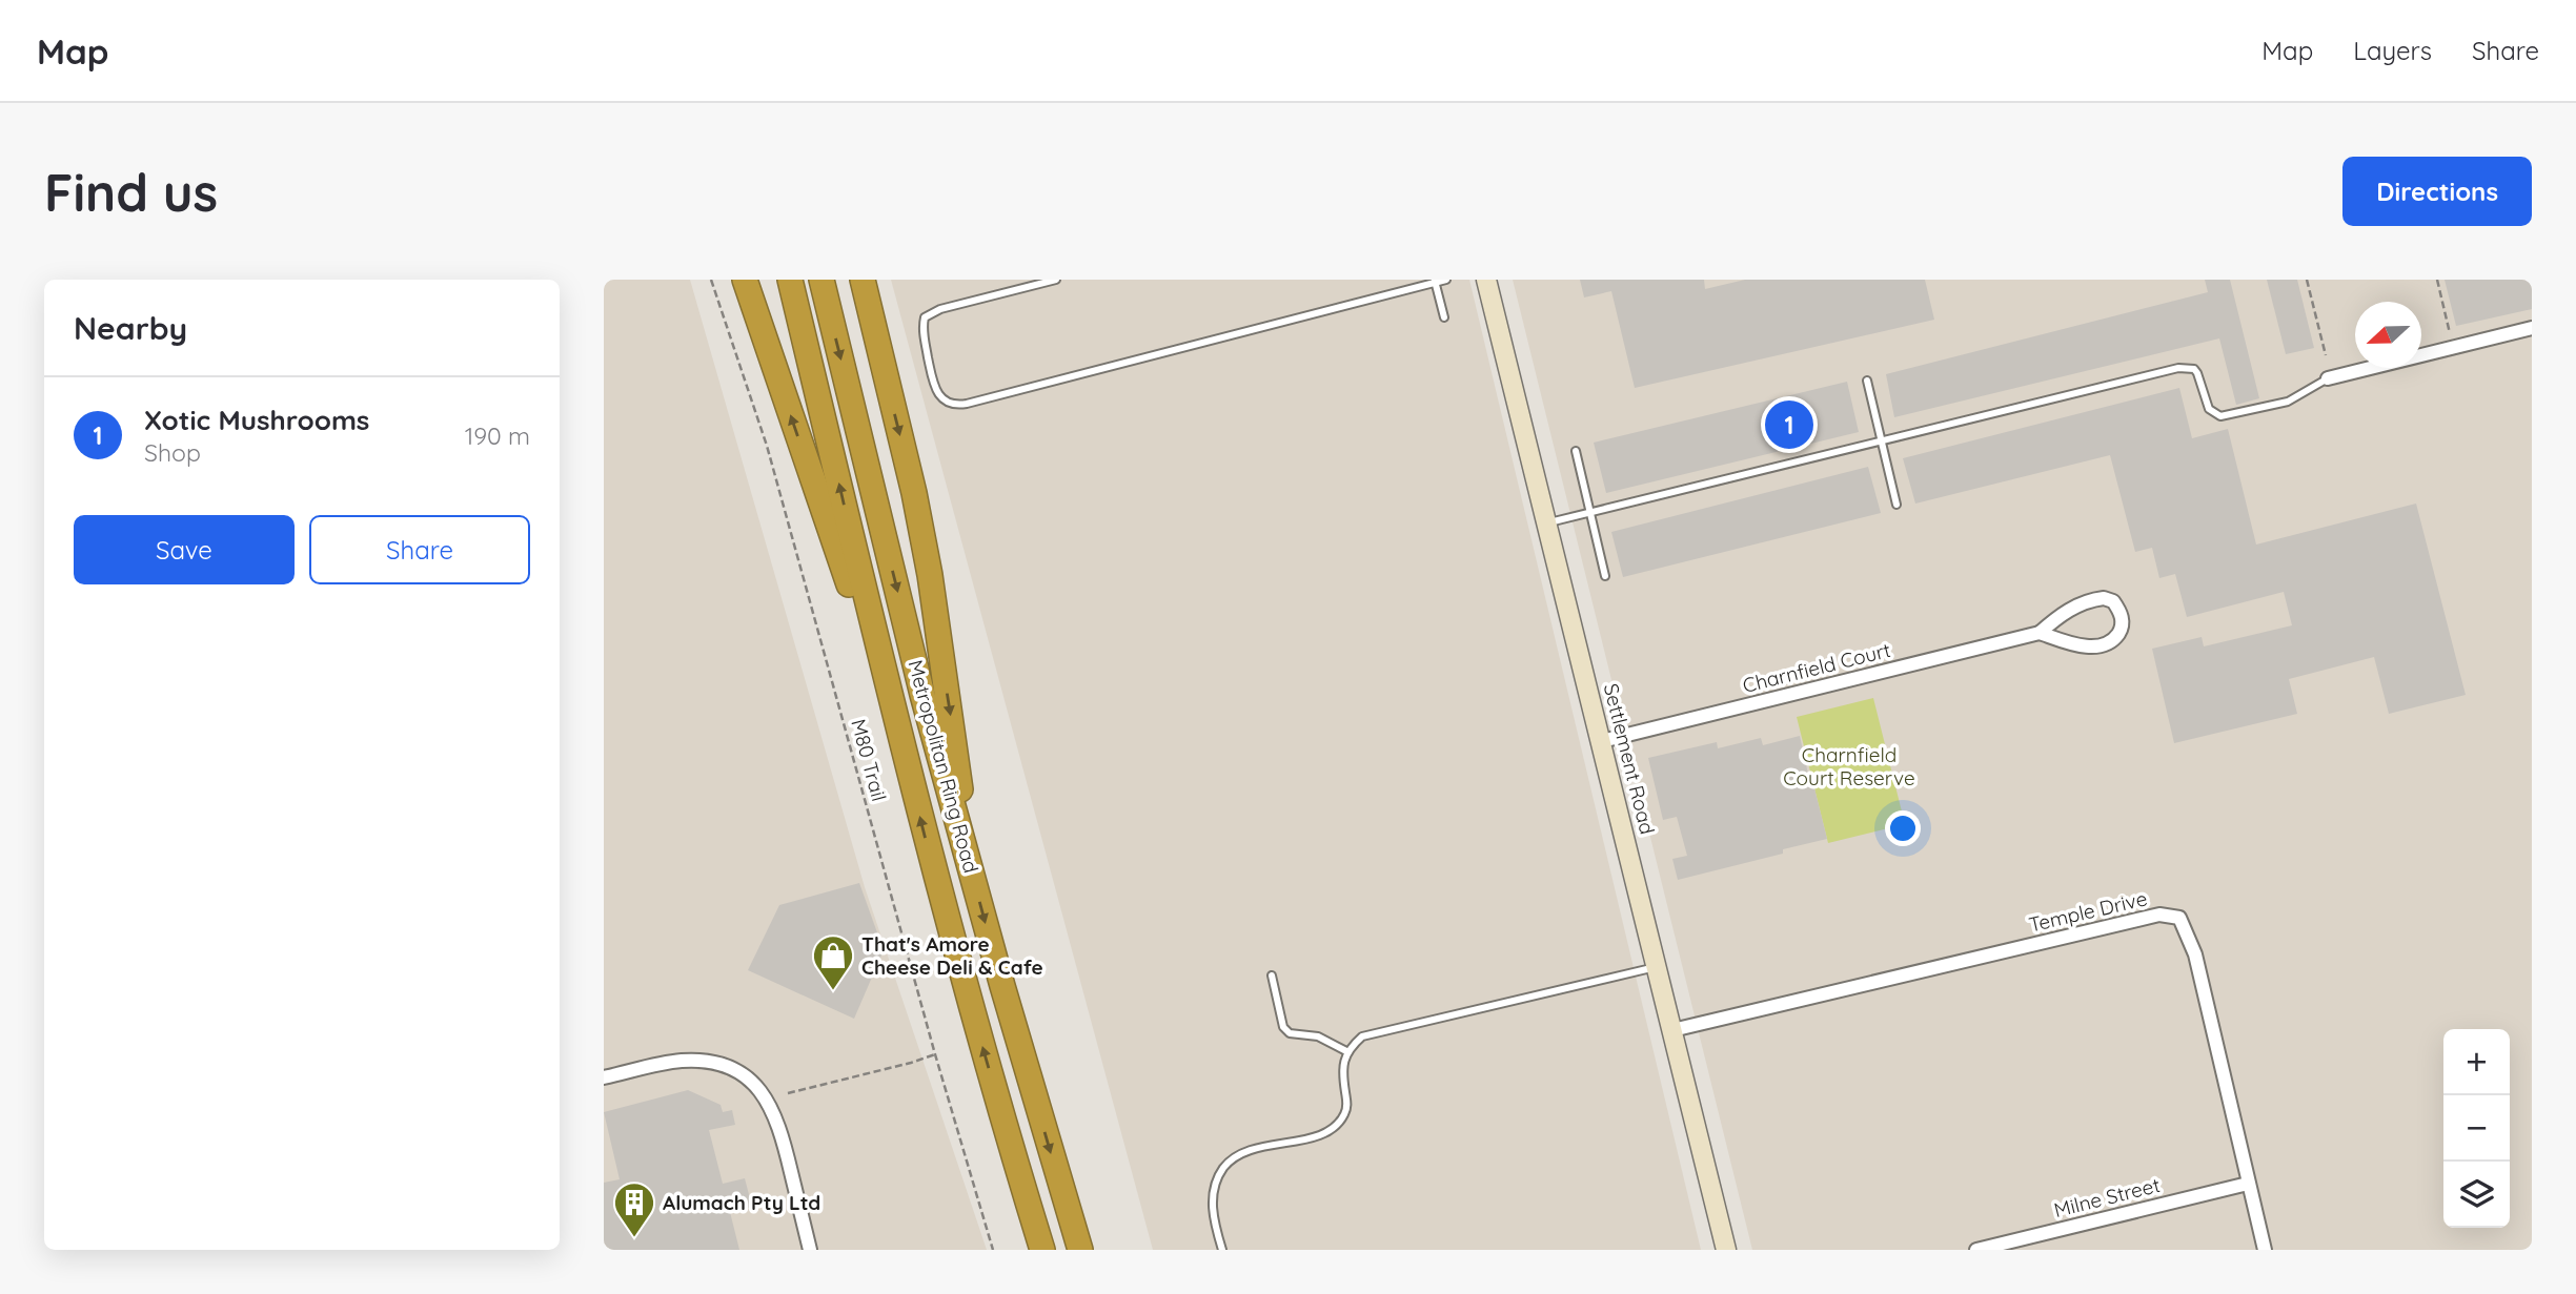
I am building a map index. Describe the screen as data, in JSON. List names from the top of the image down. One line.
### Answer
{"streets":{"highway":["Metropolitan Ring Road"],"main road":["Settlement Road"],"street":["Charnfield Court","Temple Drive","Milne Street"],"path":["M80 Trail"]},"crossings":[["Charnfield Court","Settlement Road"],["Settlement Road","Temple Drive"],["Temple Drive","Milne Street"]],"parks":["Charnfield Court Reserve"],"places":{"shop":["That's Amore Cheese Deli & Cafe"],"building":["Alumach Pty Ltd"]},"north":"left","page":{"header":"Map","nav":["Map","Layers","Share"],"buttons":["Directions",["Save","Share"]],"title":"Find us","heading":"Nearby","list":[{"mark":"1","name":"Xotic Mushrooms","note":"Shop","value":"190 m"}],"pins":"1","map_buttons":["+","−"]}}
